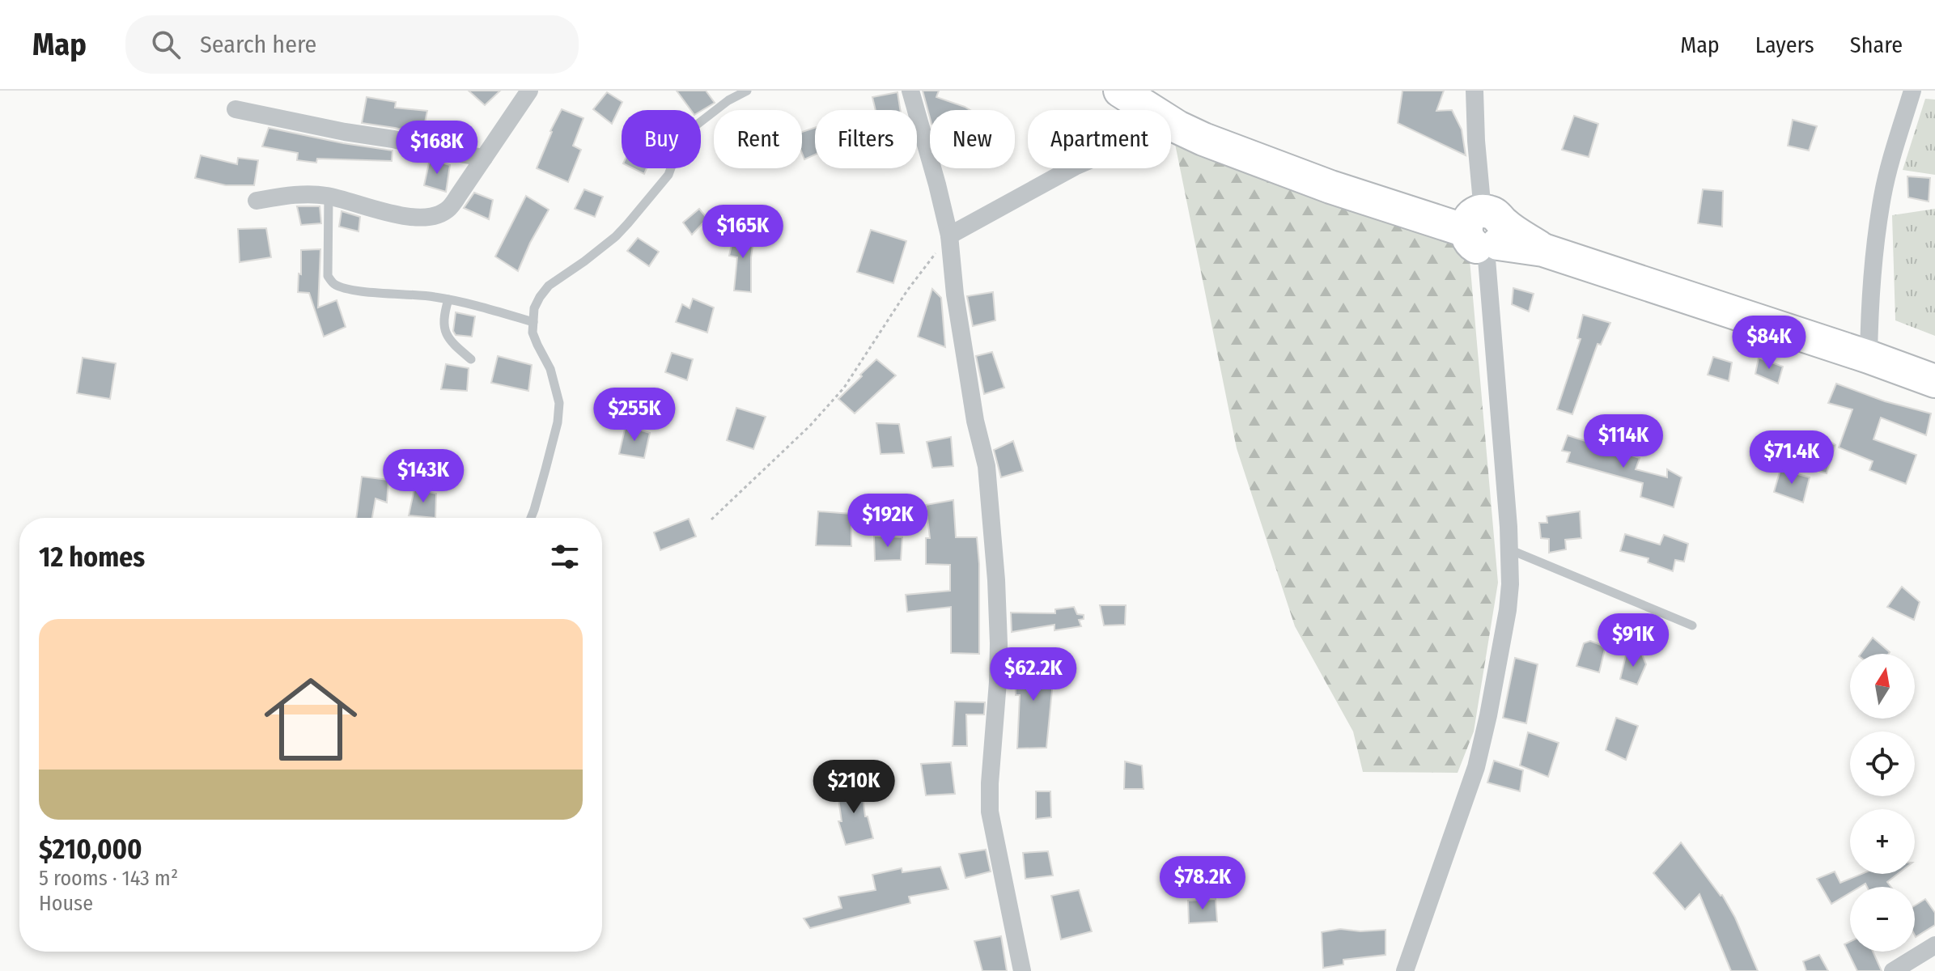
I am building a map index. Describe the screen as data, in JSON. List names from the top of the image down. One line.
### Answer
{"north":"top","page":{"header":"Map","search":"Search here","nav":["Map","Layers","Share"],"chip":["Buy","Rent","Filters","New","Apartment"],"price":["$168K","$165K","$84K","$255K","$114K","$71.4K","$143K","$192K","$91K","$62.2K","$210K","$78.2K"],"heading":"12 homes","list":[{"name":"$210,000","note":"5 rooms · 143 m² · House"}],"map_buttons":["+","−"]}}
